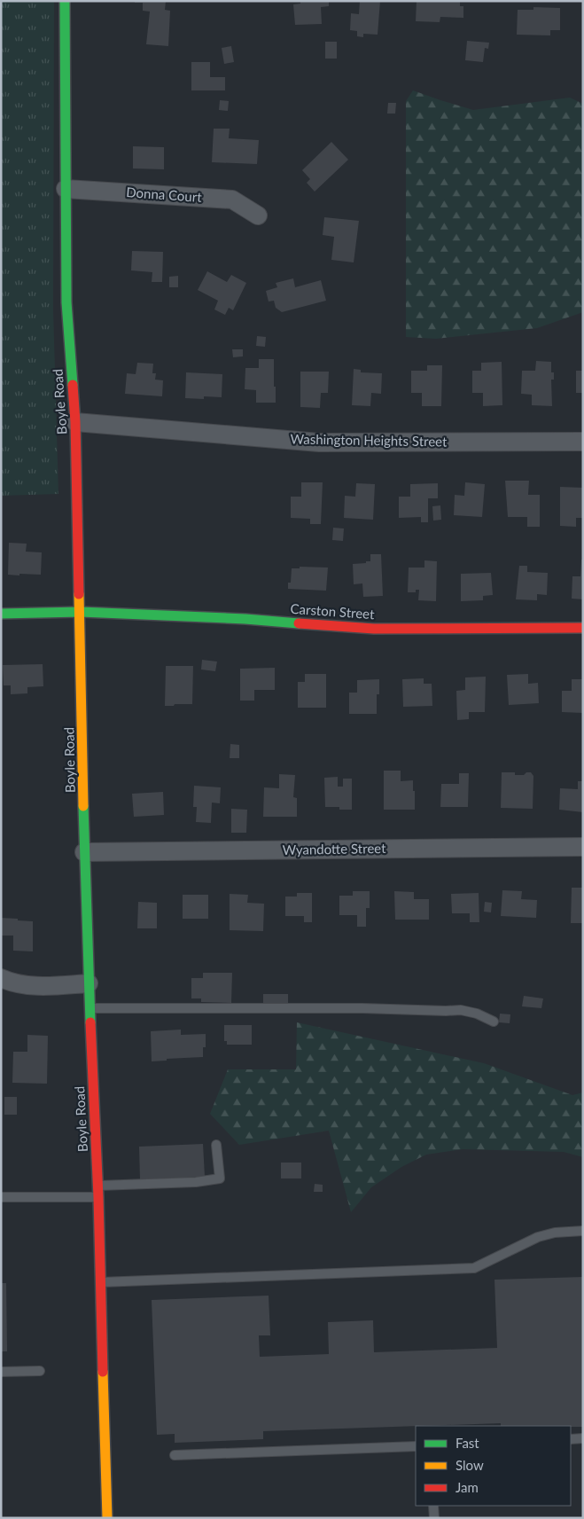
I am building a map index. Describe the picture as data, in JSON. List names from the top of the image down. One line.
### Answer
{"streets":{"street":["Donna Court","Boyle Road","Washington Heights Street","Carston Street","Wyandotte Street"]},"crossings":[["Donna Court","Boyle Road"],["Boyle Road","Washington Heights Street"],["Boyle Road","Carston Street"],["Boyle Road","Wyandotte Street"]],"legend":["Fast","Slow","Jam"]}
